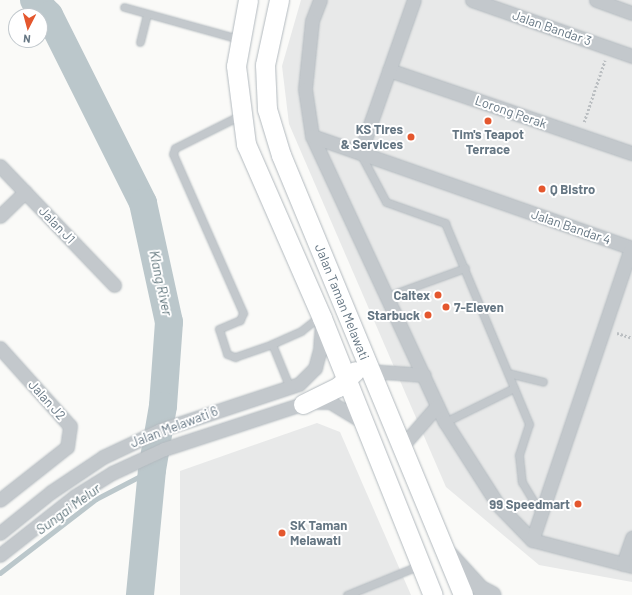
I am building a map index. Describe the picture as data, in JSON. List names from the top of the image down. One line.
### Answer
{"streets":{"main road":["Jalan Taman Melawati"],"street":["Jalan Bandar 3","Lorong Perak","Jalan J1","Jalan Bandar 4","Jalan J2","Jalan Melawati 6"]},"crossings":[["Jalan Taman Melawati","Jalan Melawati 6"]],"water":["Klang River","Sungai Melur"],"places":["Tim's Teapot Terrace","KS Tires & Services","Q Bistro","Caltex","7-Eleven","Starbuck","99 Speedmart","SK Taman Melawati"],"north":"bottom"}
